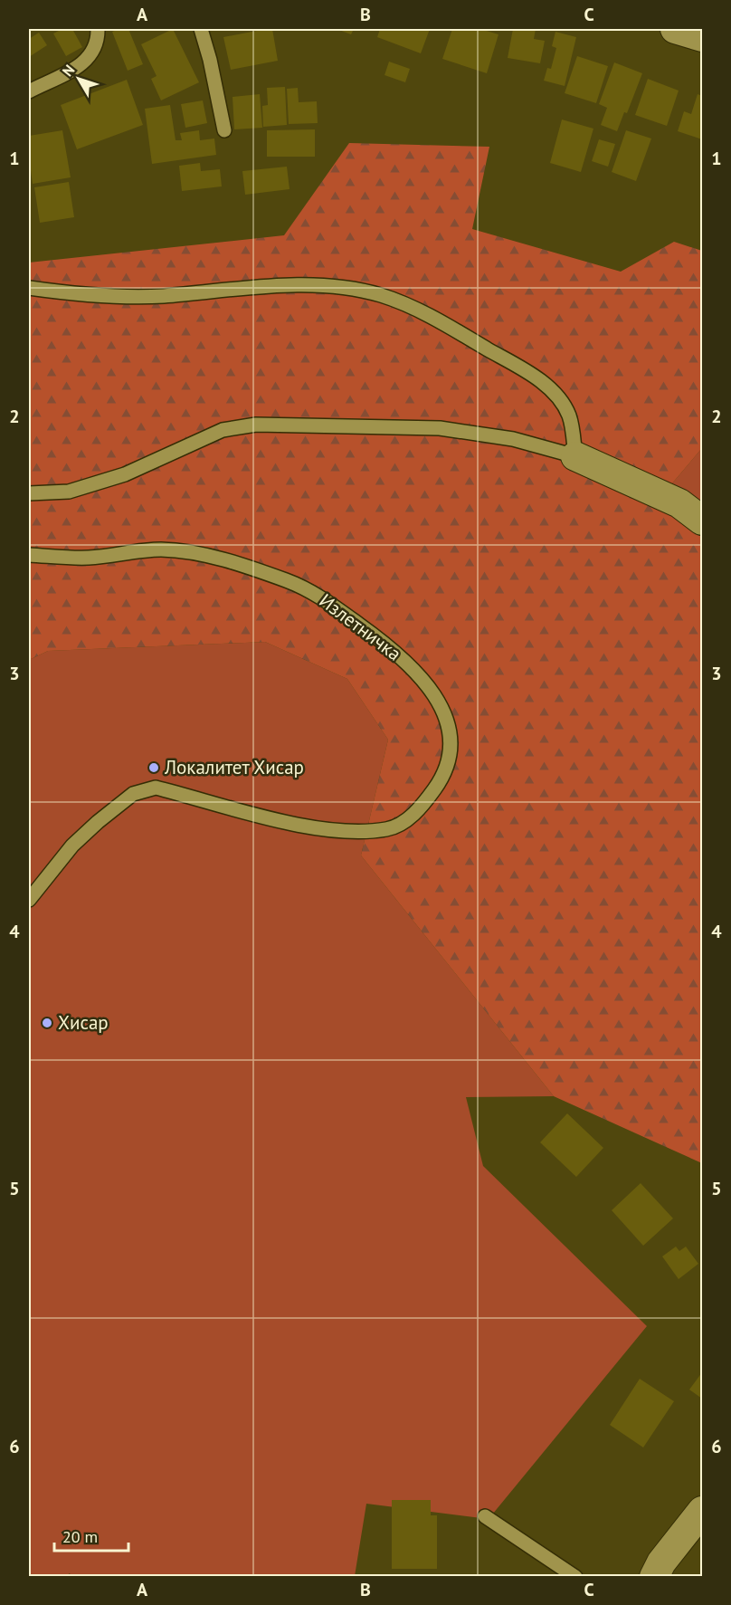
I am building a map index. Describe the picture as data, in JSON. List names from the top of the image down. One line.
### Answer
{"streets":{"lane":["Излетничка"]},"places":["Локалитет Хисар","Хисар"],"scale_bar":"20 m","north":"top left","grid":{"columns":["A","B","C"],"rows":["1","2","3","4","5","6"]}}
